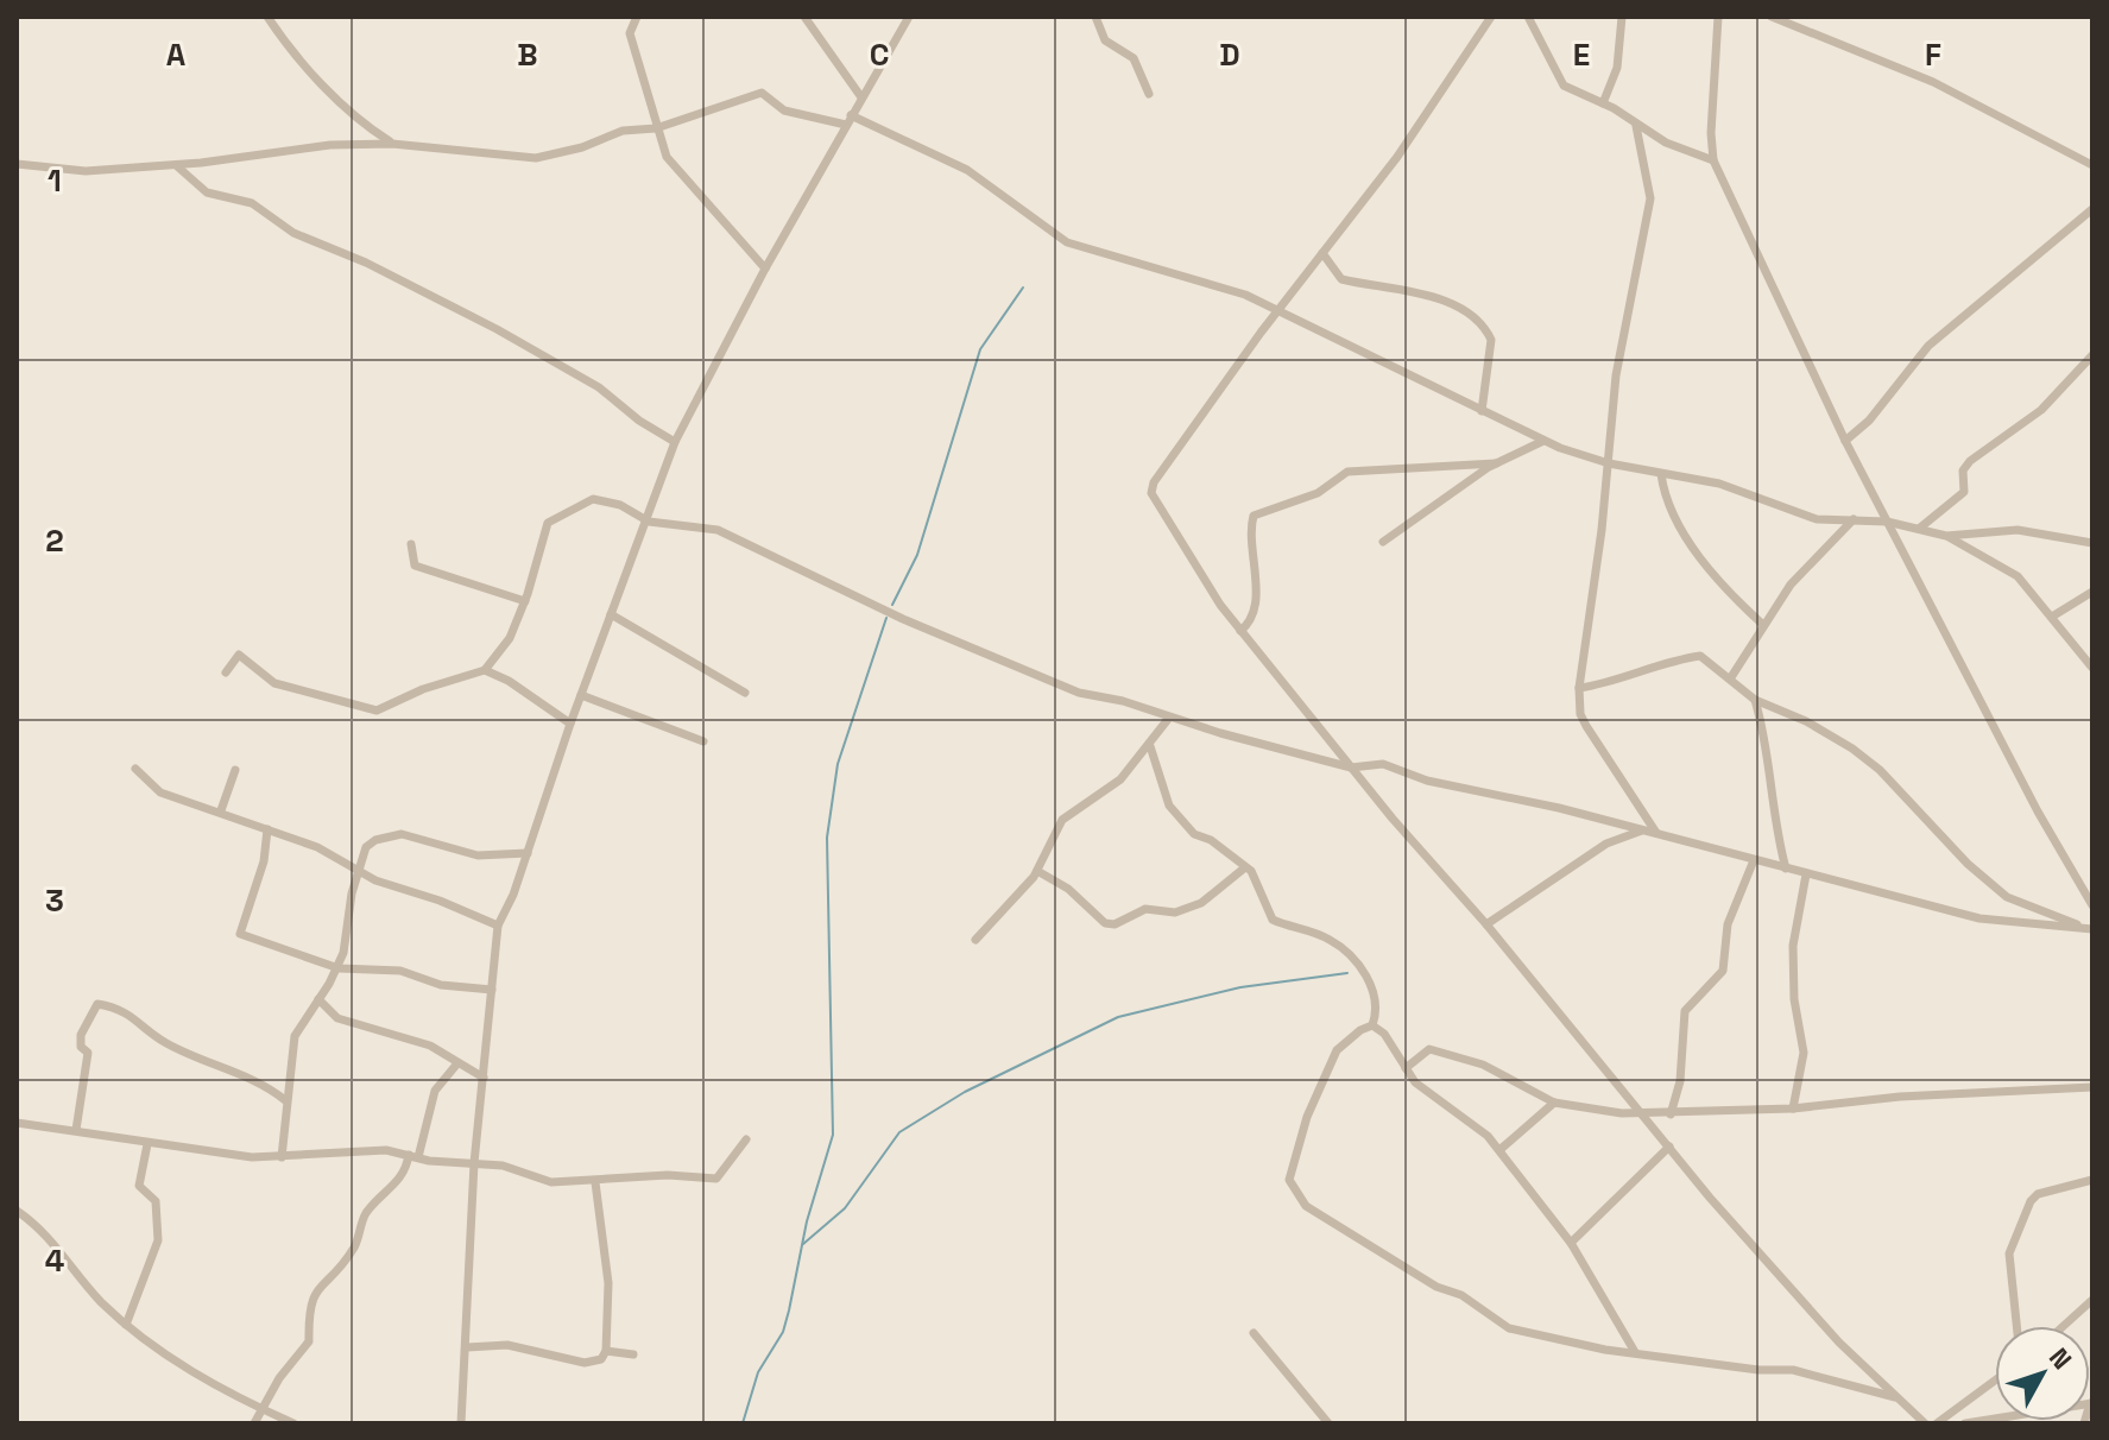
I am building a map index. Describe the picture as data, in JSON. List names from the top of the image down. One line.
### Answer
{"north":"top right","grid":{"columns":["A","B","C","D","E","F"],"rows":["1","2","3","4"]}}
